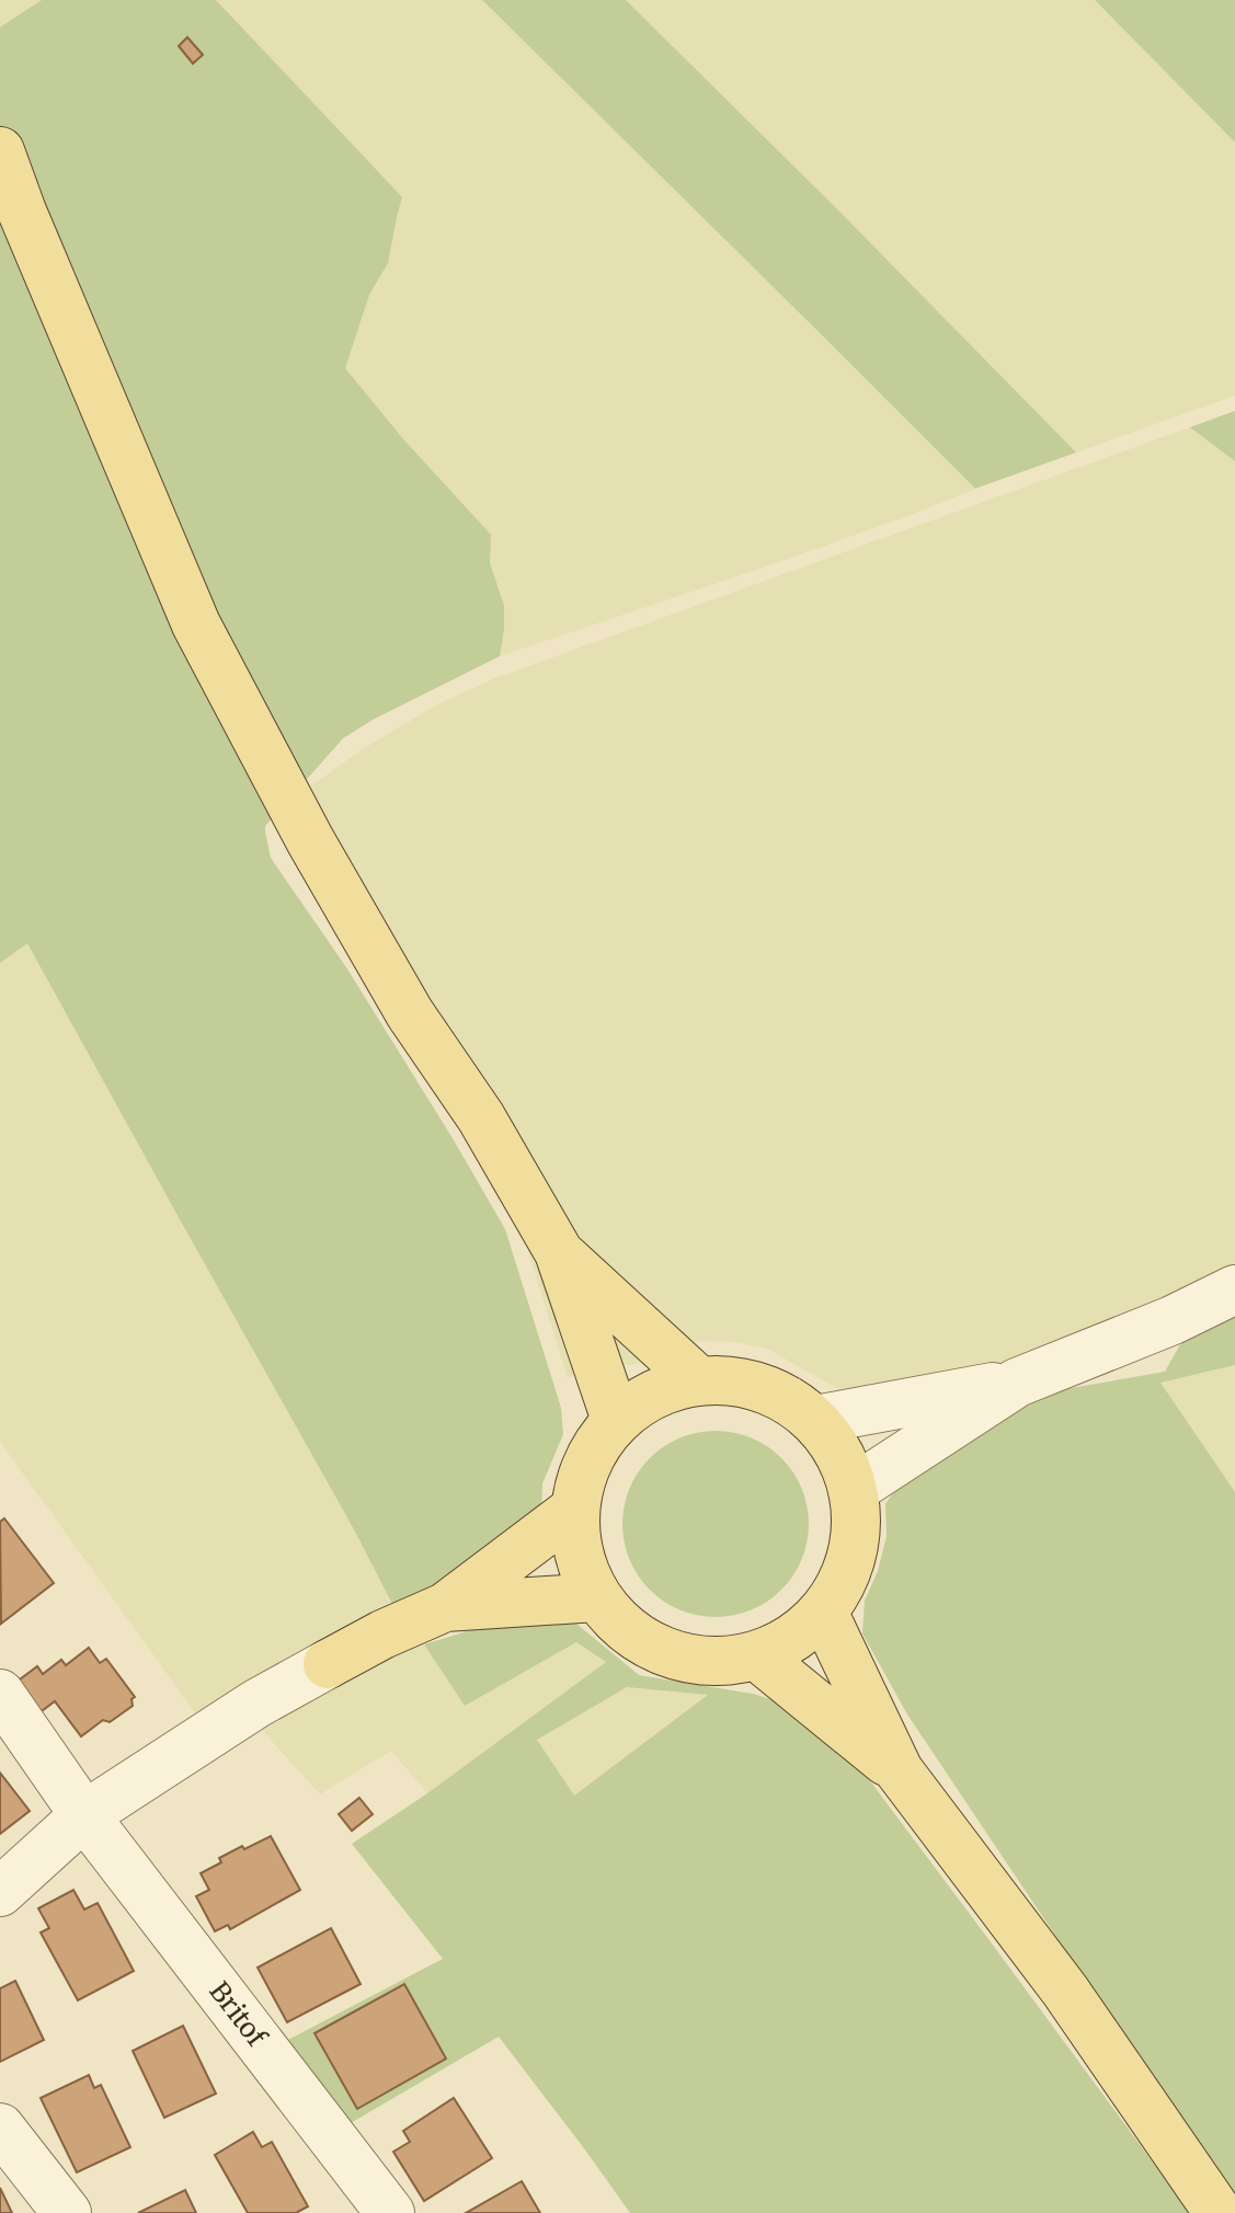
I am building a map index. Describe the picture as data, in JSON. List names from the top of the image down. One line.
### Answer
{"streets":{"street":["Britof"]}}
